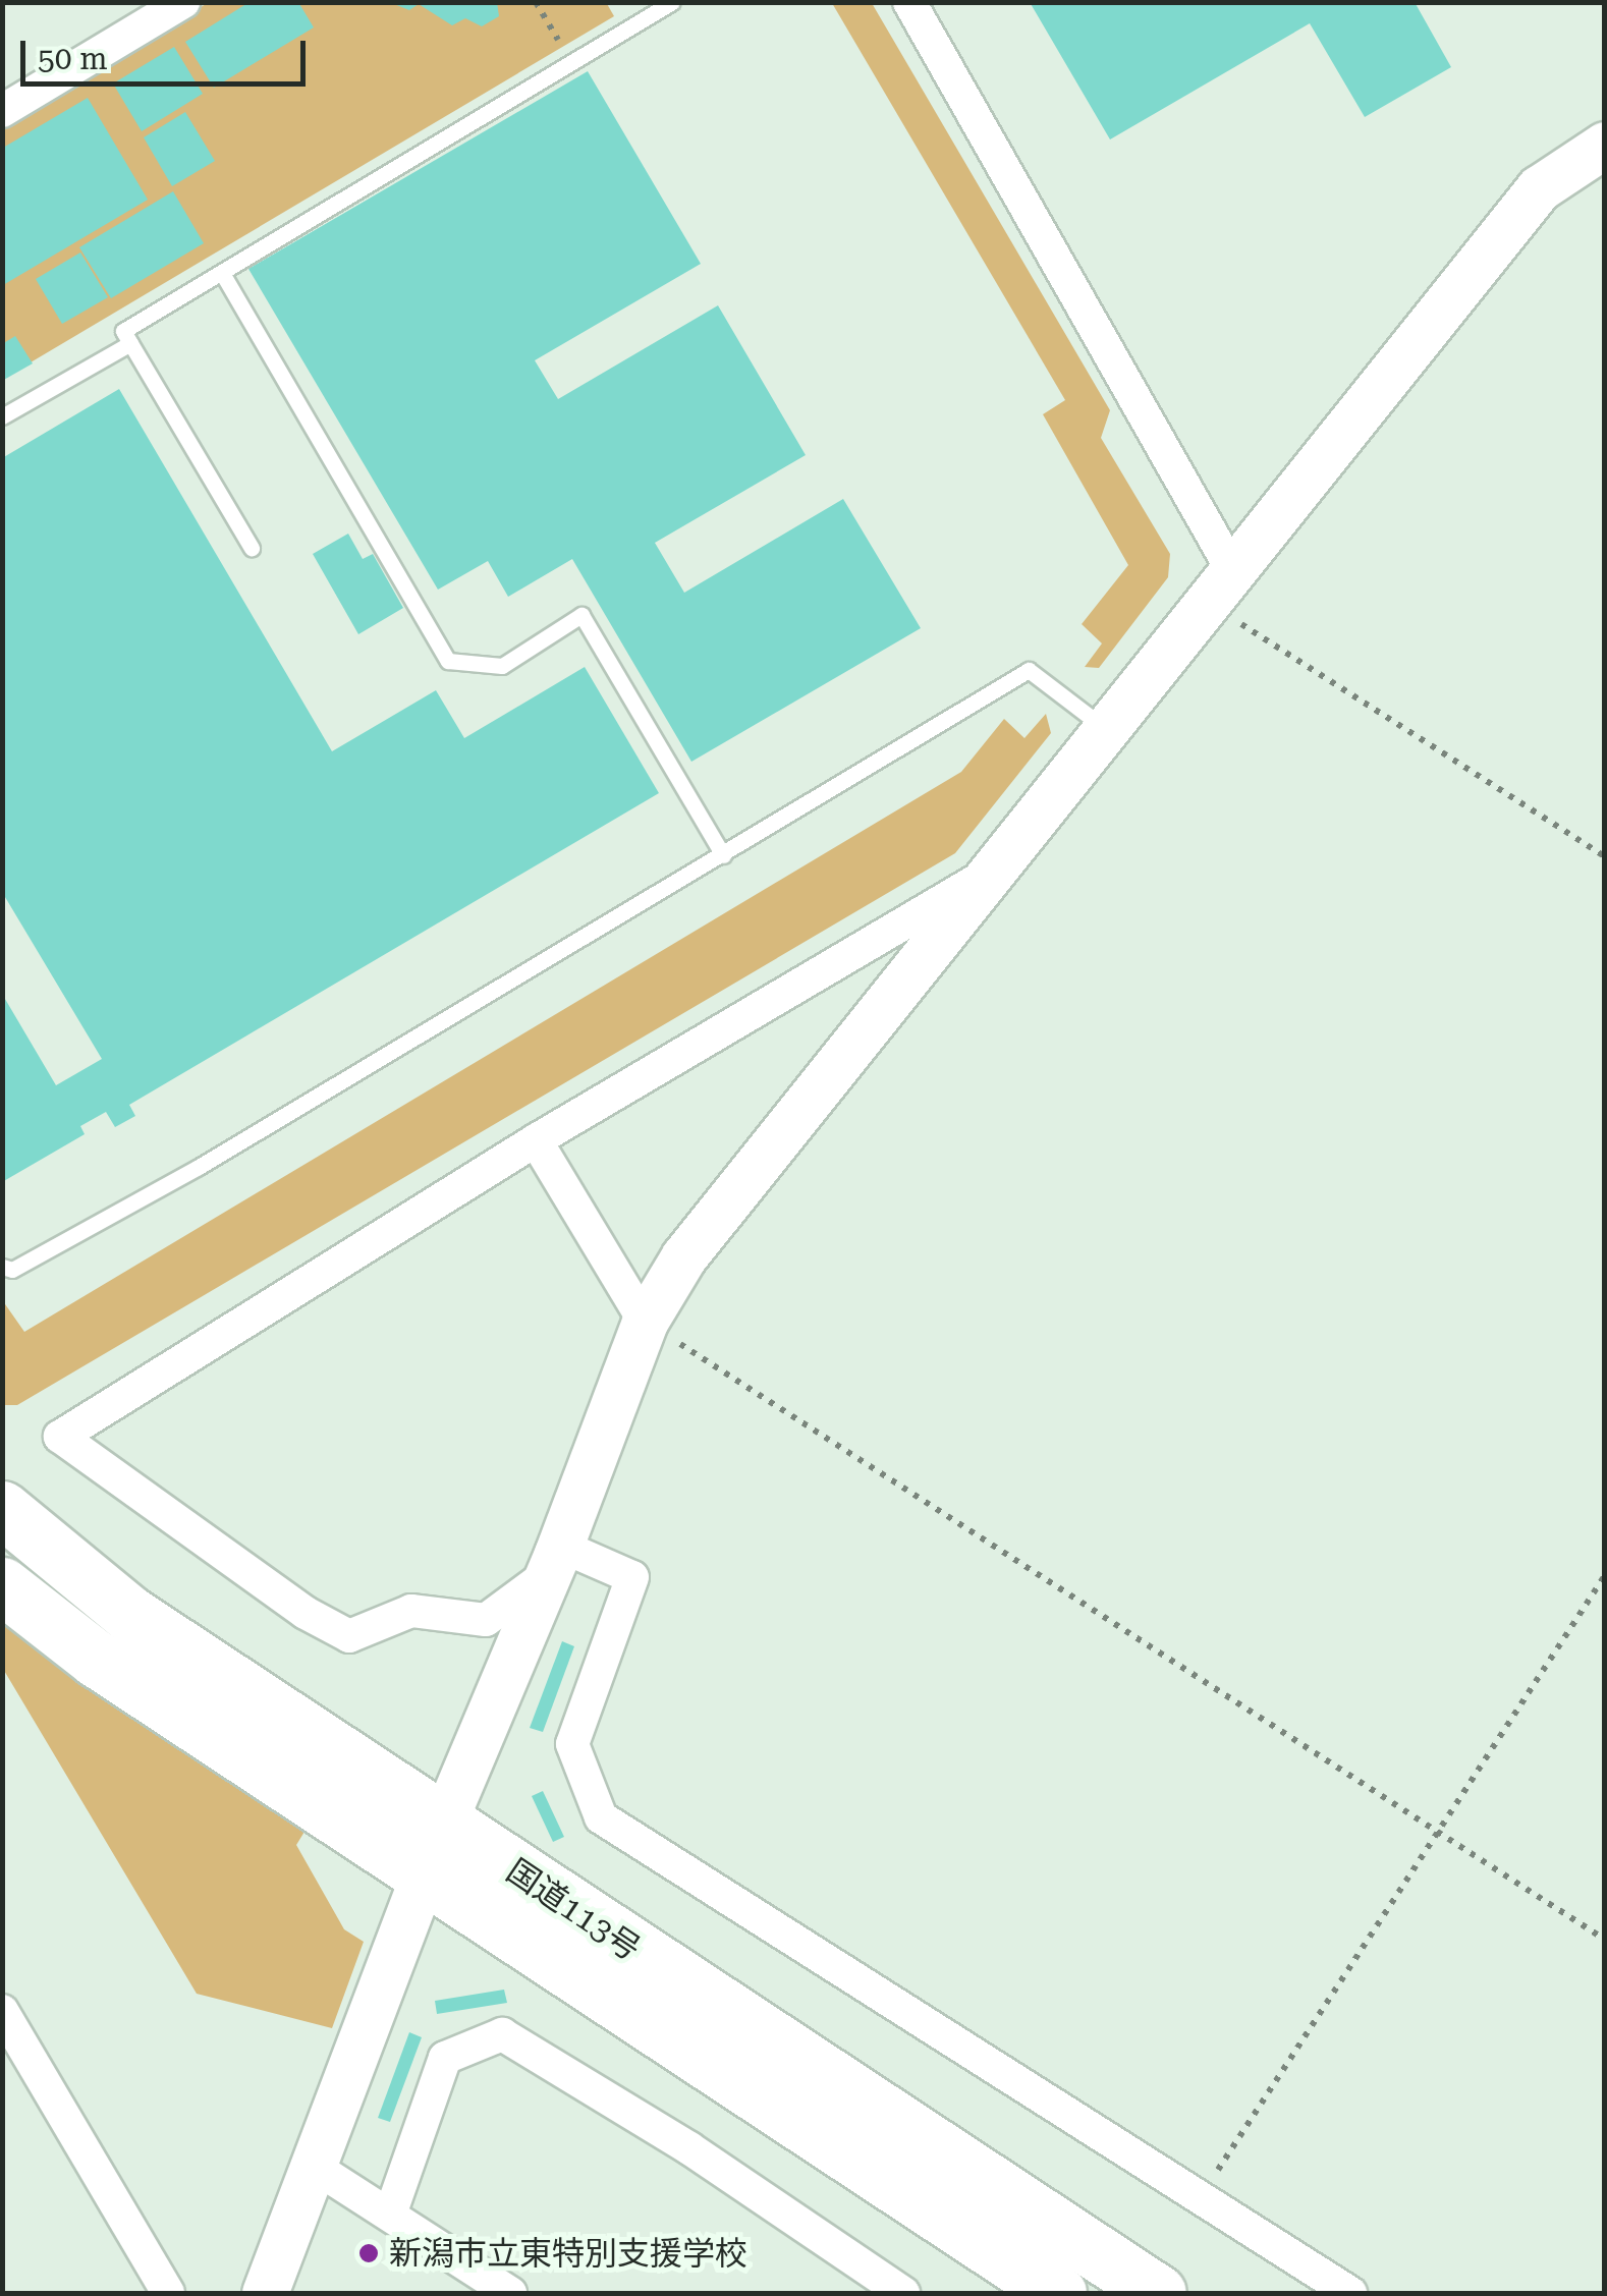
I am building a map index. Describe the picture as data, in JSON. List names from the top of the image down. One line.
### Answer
{"streets":{"highway":["国道113号"]},"places":["新潟市立東特別支援学校"],"scale_bar":"50 m"}
